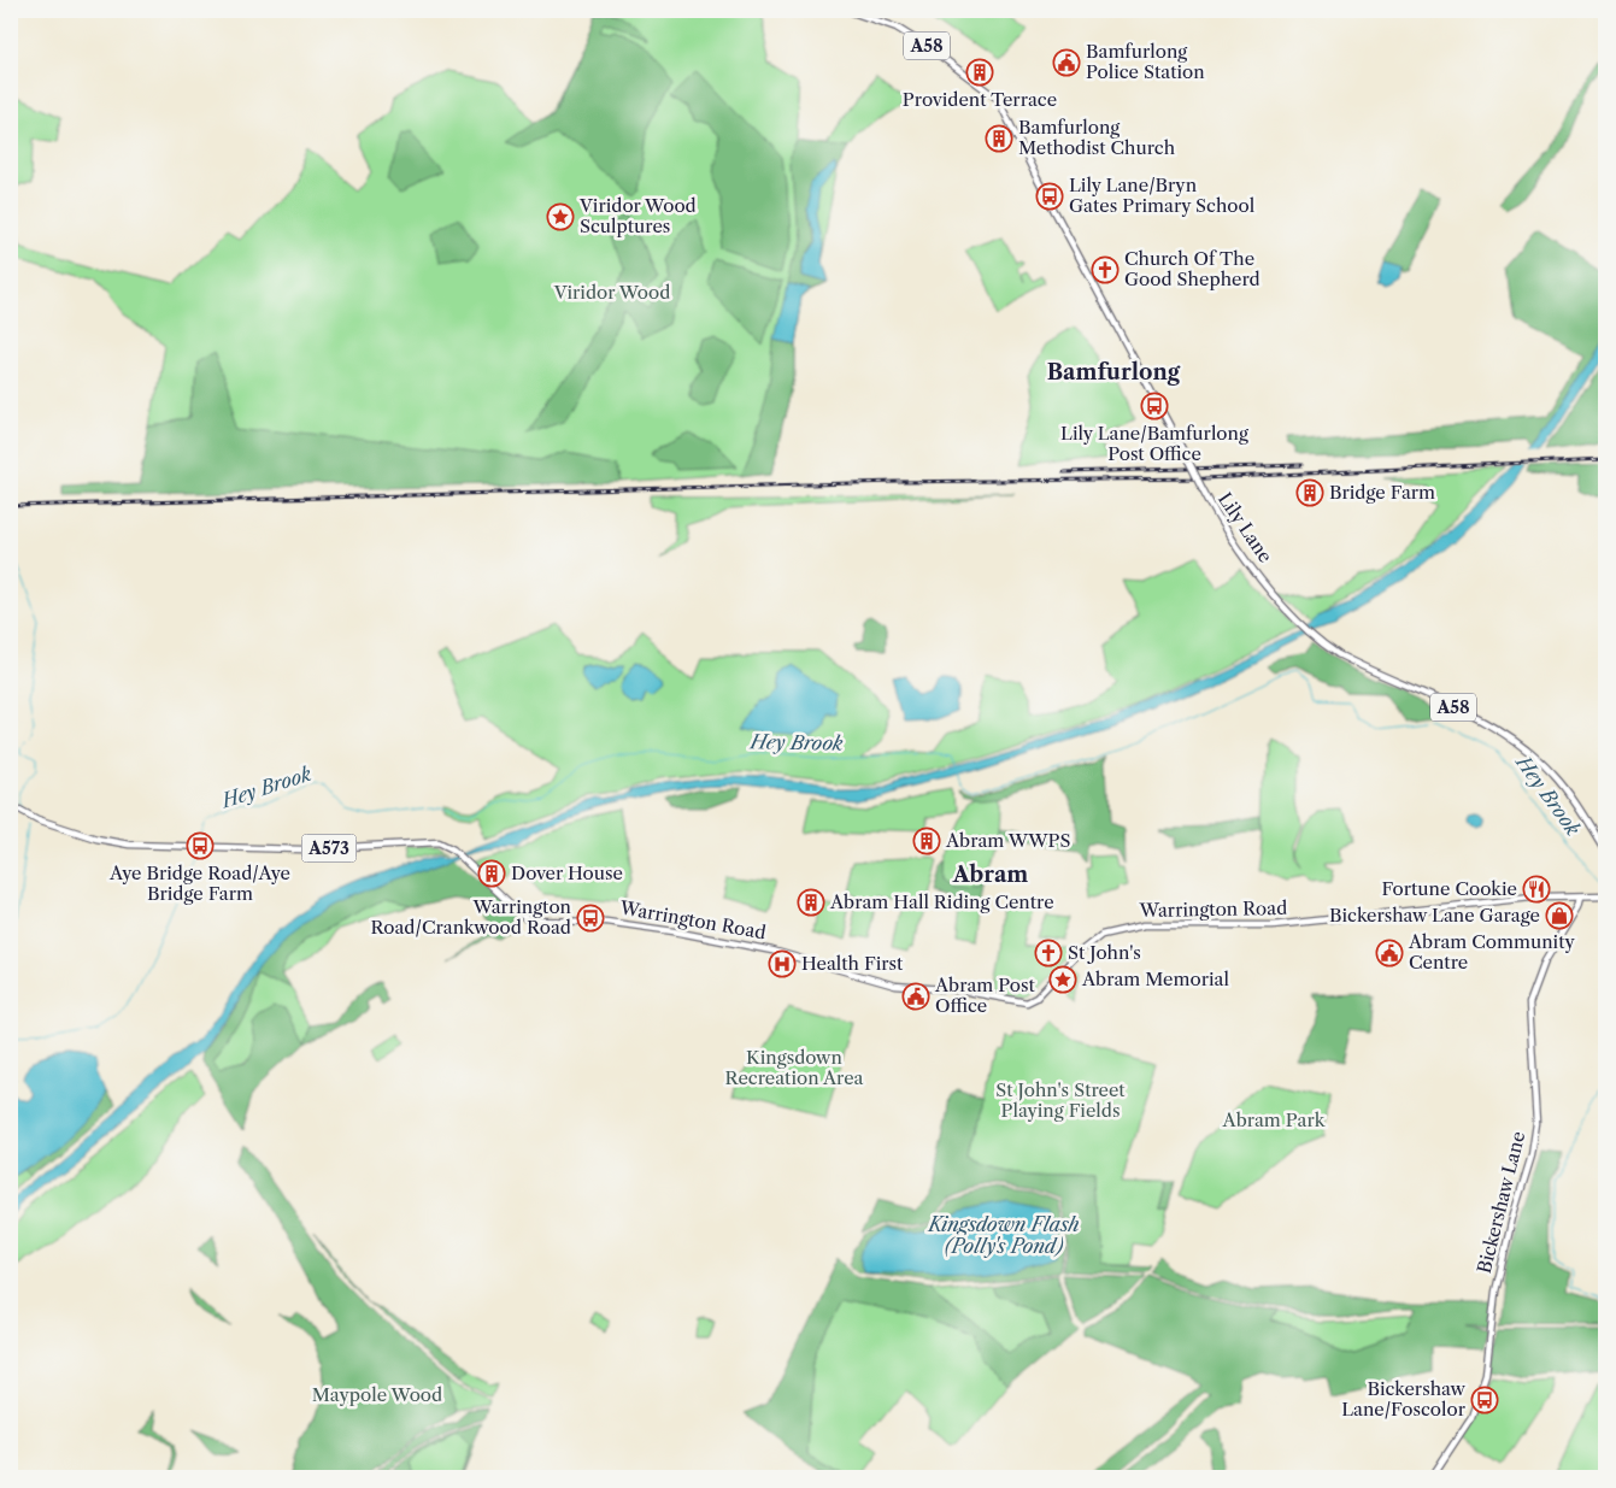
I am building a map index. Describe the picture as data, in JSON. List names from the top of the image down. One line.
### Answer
{"streets":{"main road":["A58","Lily Lane","A573","Warrington Road","Bickershaw Lane"]},"crossings":[["Warrington Road","Bickershaw Lane"]],"districts":["Bamfurlong","Abram"],"water":["Hey Brook","Kingsdown Flash (Polly's Pond)"],"parks":["Viridor Wood","Kingsdown Recreation Area","St John's Street Playing Fields","Abram Park","Maypole Wood"],"places":{"public building":["Bamfurlong Police Station","Abram Community Centre","Abram Post Office"],"building":["Provident Terrace","Bamfurlong Methodist Church","Bridge Farm","Abram WWPS","Dover House","Abram Hall Riding Centre"],"bus stop":["Lily Lane/Bryn Gates Primary School","Lily Lane/Bamfurlong Post Office","Aye Bridge Road/Aye Bridge Farm","Warrington Road/Crankwood Road","Bickershaw Lane/Foscolor"],"place":["Viridor Wood Sculptures","Abram Memorial"],"church":["Church Of The Good Shepherd","St John's"],"restaurant":["Fortune Cookie"],"shop":["Bickershaw Lane Garage"],"hospital":["Health First"]}}
